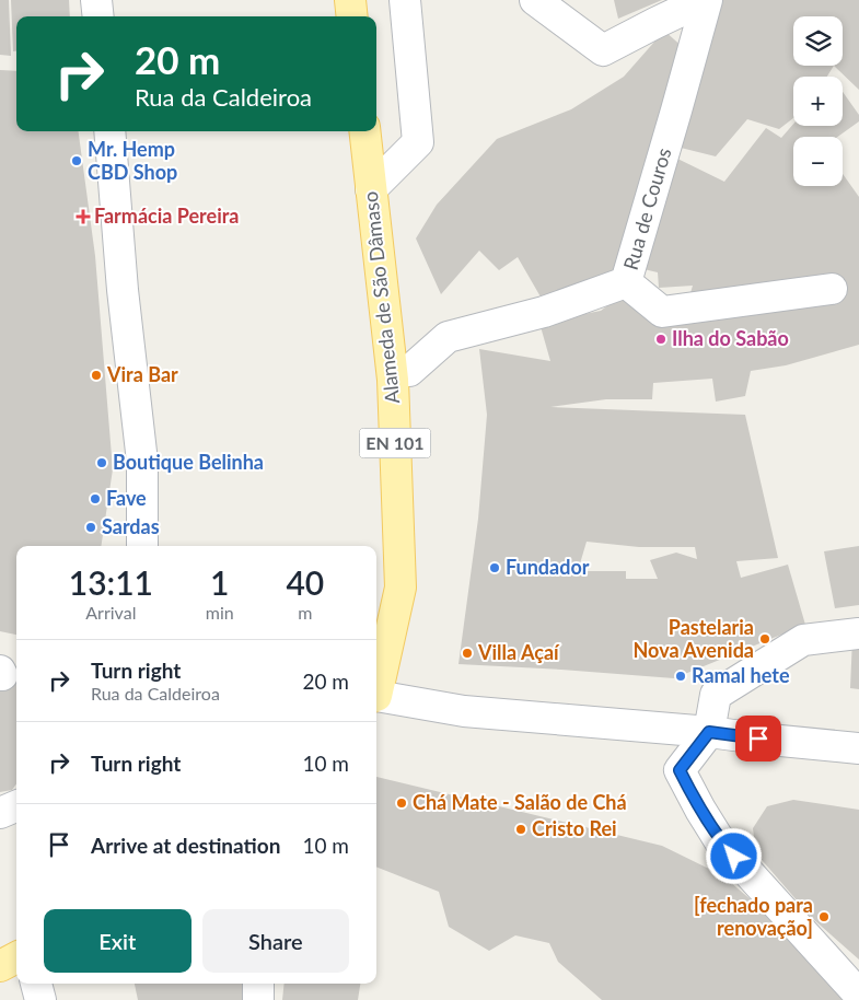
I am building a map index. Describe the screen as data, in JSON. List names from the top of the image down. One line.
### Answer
{"streets":{"main road":["Alameda de São Dâmaso","EN 101"],"street":["Rua de Couros"]},"places":{"other":["Mr. Hemp CBD Shop","Ilha do Sabão","Vira Bar","Boutique Belinha","Fave","Sardas","Fundador","Pastelaria Nova Avenida","Villa Açaí","Ramal hete","Chá Mate - Salão de Chá","Cristo Rei","[fechado para renovação]"],"health":["Farmácia Pereira"]},"page":{"map_buttons":["+","−"],"turn":["20 m","Rua da Caldeiroa"],"eta":["13:11","Arrival","1","min","40","m"],"list":[{"name":"Turn right","note":"Rua da Caldeiroa","value":"20 m"},{"name":"Turn right","value":"10 m"},{"name":"Arrive at destination","value":"10 m"}],"buttons":["Exit","Share"]}}
